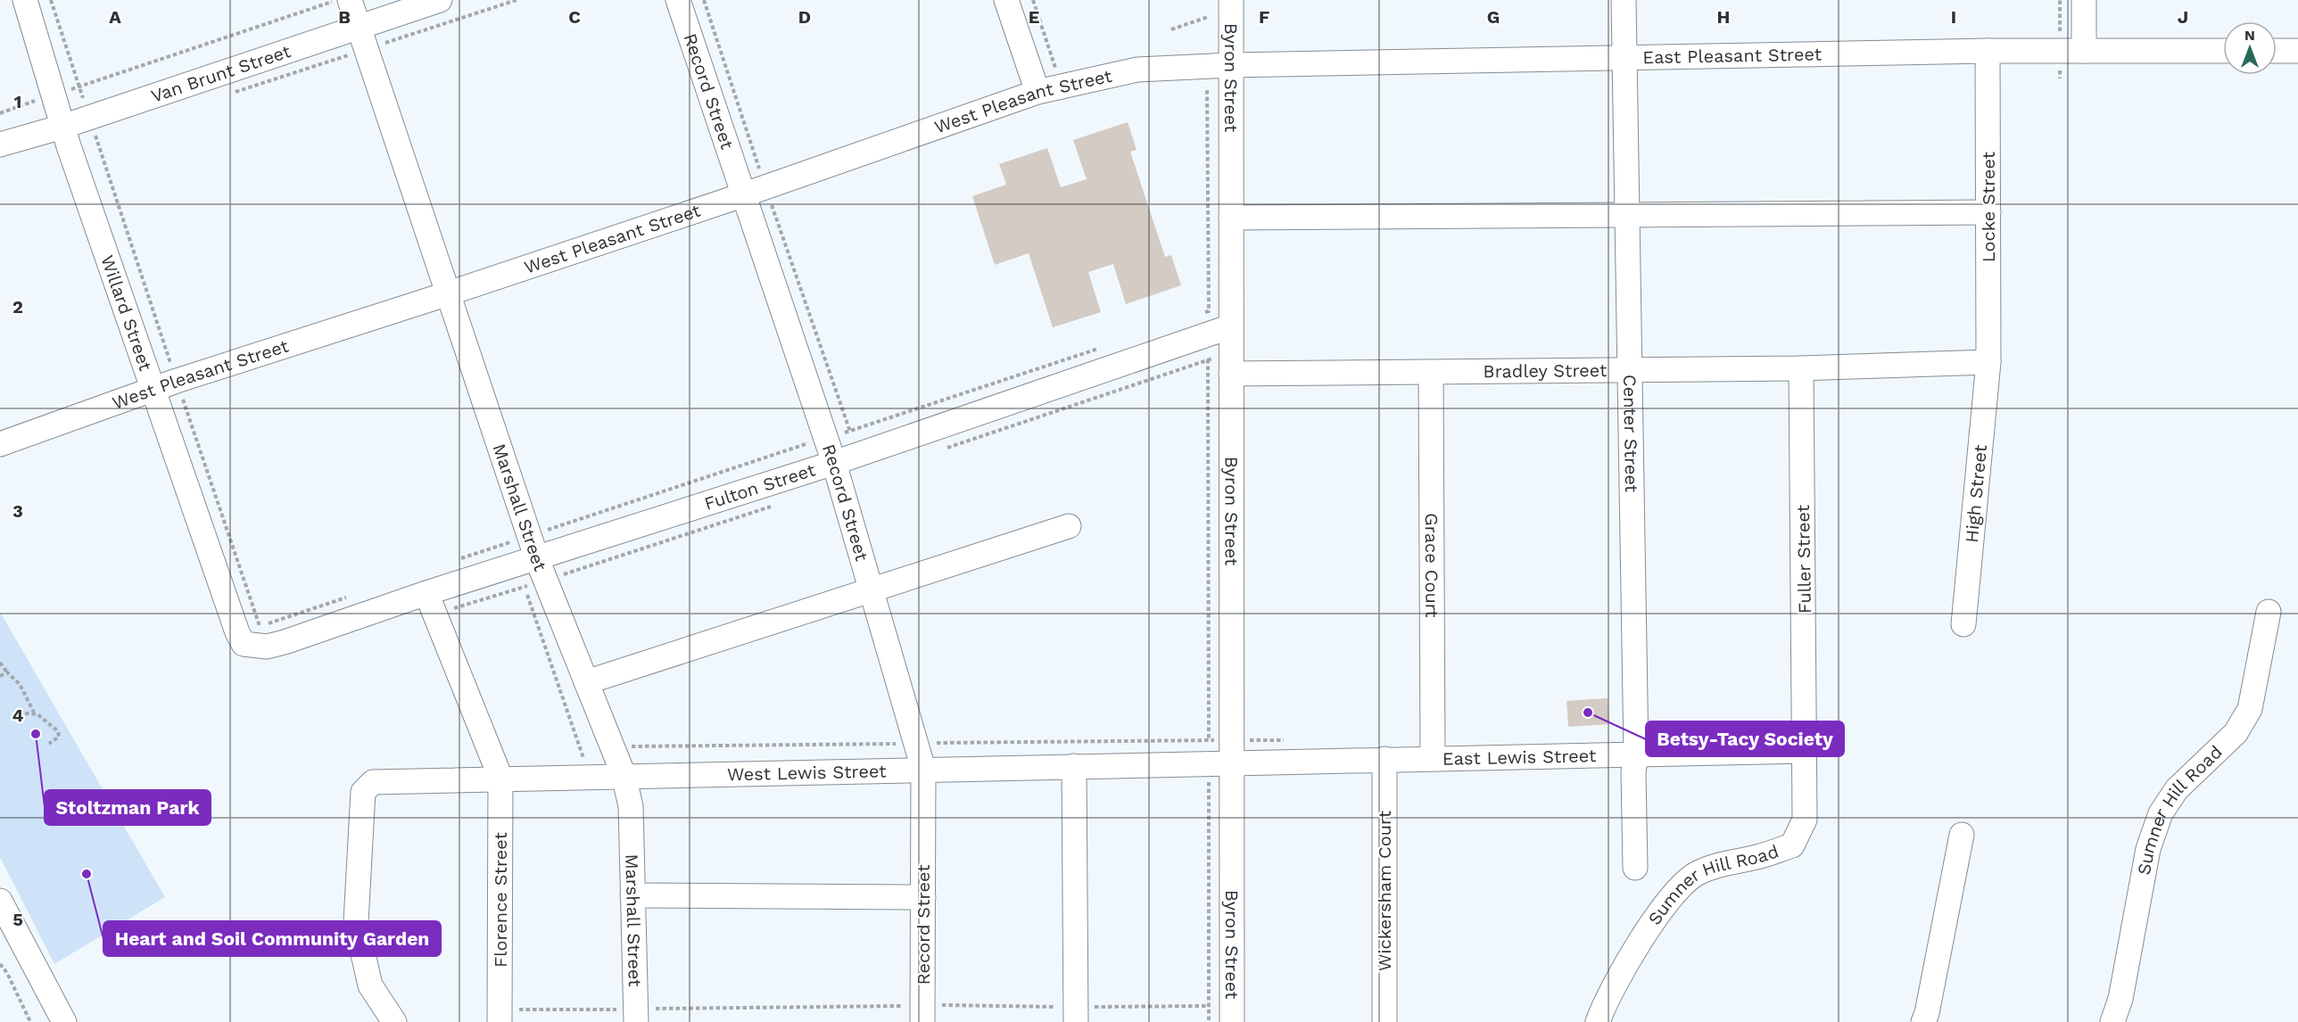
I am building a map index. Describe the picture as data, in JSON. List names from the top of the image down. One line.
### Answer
{"streets":{"street":["East Pleasant Street","Van Brunt Street","Byron Street","Record Street","West Pleasant Street","Locke Street","Willard Street","Bradley Street","Center Street","Fulton Street","High Street","Marshall Street","Fuller Street","Grace Court","East Lewis Street","West Lewis Street","Sumner Hill Road","Wickersham Court","Florence Street"]},"crossings":[["East Pleasant Street","Byron Street"],["East Pleasant Street","West Pleasant Street"],["East Pleasant Street","Locke Street"],["East Pleasant Street","Center Street"],["Van Brunt Street","Willard Street"],["Van Brunt Street","Marshall Street"],["Byron Street","West Pleasant Street"],["Byron Street","Bradley Street"],["Byron Street","Fulton Street"],["Byron Street","East Lewis Street"],["Byron Street","West Lewis Street"],["Record Street","West Pleasant Street"],["Record Street","Fulton Street"],["Record Street","West Lewis Street"],["West Pleasant Street","Willard Street"],["West Pleasant Street","Marshall Street"],["Locke Street","Bradley Street"],["Locke Street","High Street"],["Willard Street","Fulton Street"],["Bradley Street","Center Street"],["Bradley Street","High Street"],["Bradley Street","Fuller Street"],["Bradley Street","Grace Court"],["Center Street","East Lewis Street"],["Fulton Street","Marshall Street"],["Marshall Street","West Lewis Street"],["Fuller Street","East Lewis Street"],["Fuller Street","Sumner Hill Road"],["Grace Court","East Lewis Street"],["East Lewis Street","West Lewis Street"],["East Lewis Street","Sumner Hill Road"],["East Lewis Street","Wickersham Court"],["West Lewis Street","Florence Street"]],"places":["Betsy-Tacy Society","Stoltzman Park","Heart and Soil Community Garden"],"north":"top","grid":{"columns":["A","B","C","D","E","F","G","H","I","J"],"rows":["1","2","3","4","5"]}}
